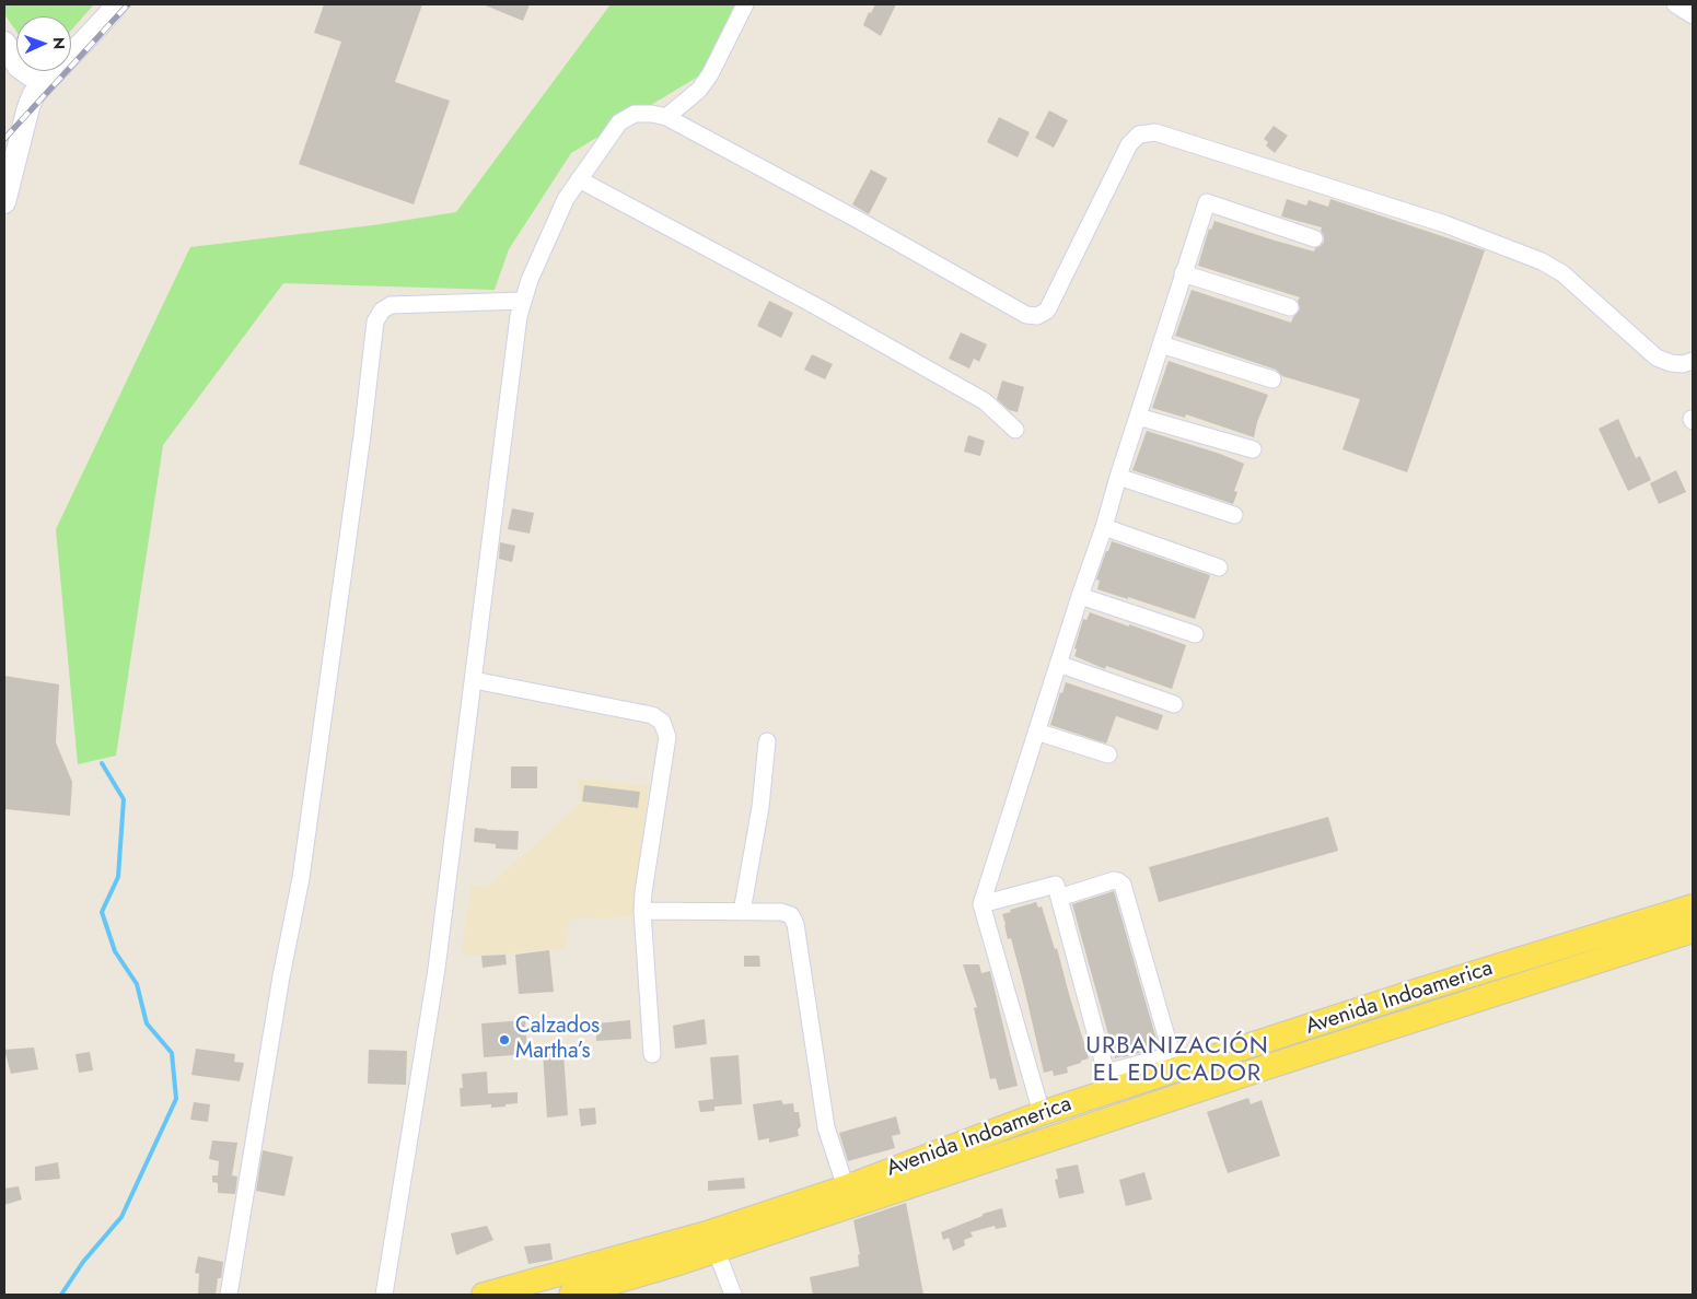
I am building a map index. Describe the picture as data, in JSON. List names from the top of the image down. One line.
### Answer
{"streets":{"main road":["Avenida Indoamerica"]},"districts":["URBANIZACIÓN EL EDUCADOR"],"places":["Calzados Martha’s"],"north":"right"}
